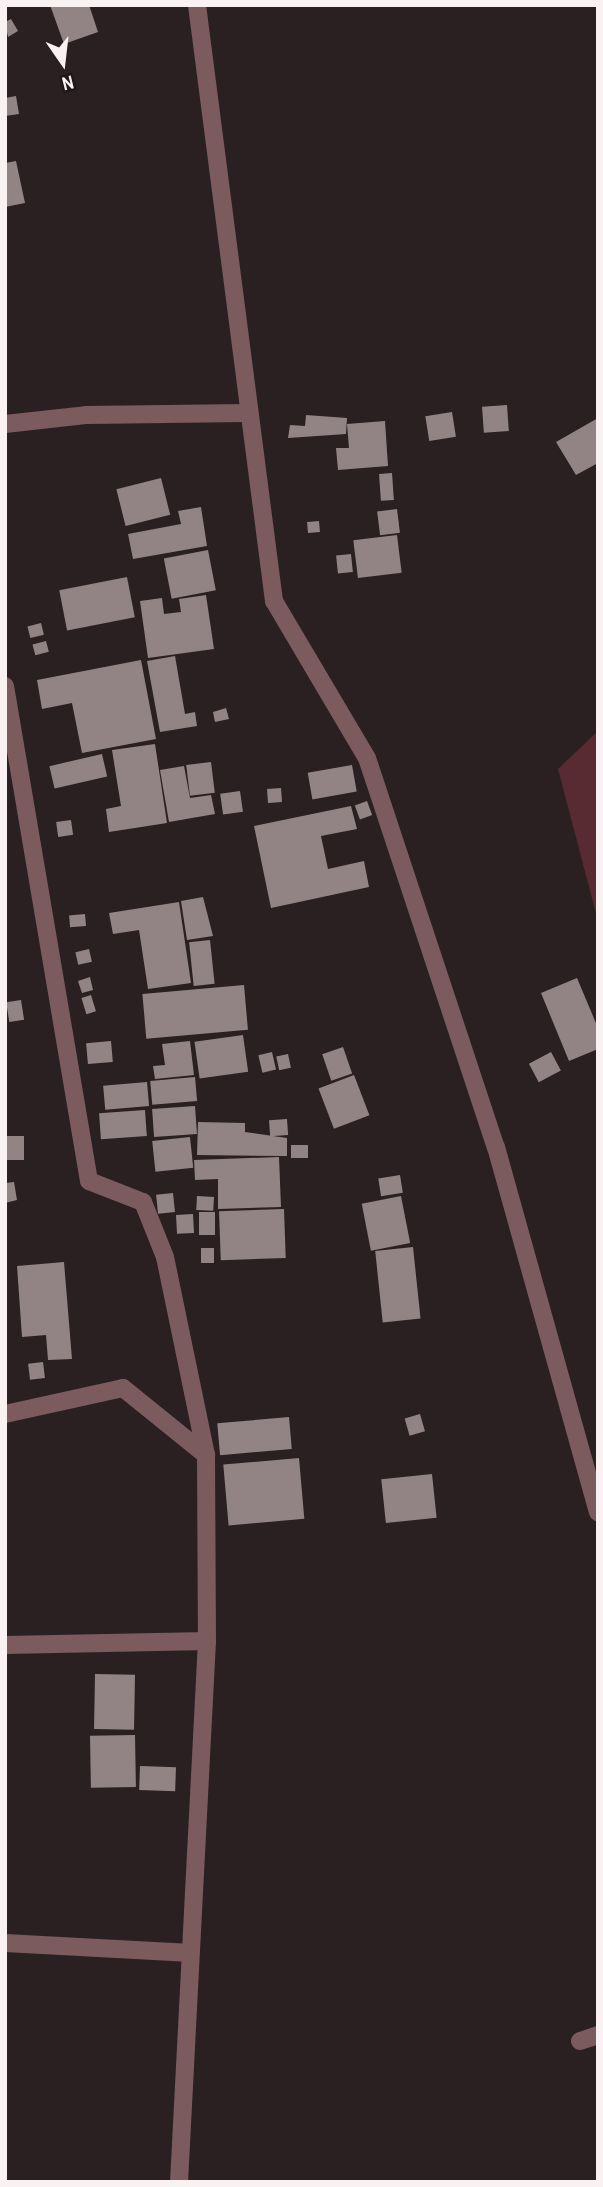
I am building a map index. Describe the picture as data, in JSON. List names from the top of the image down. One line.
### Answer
{"north":"bottom"}
